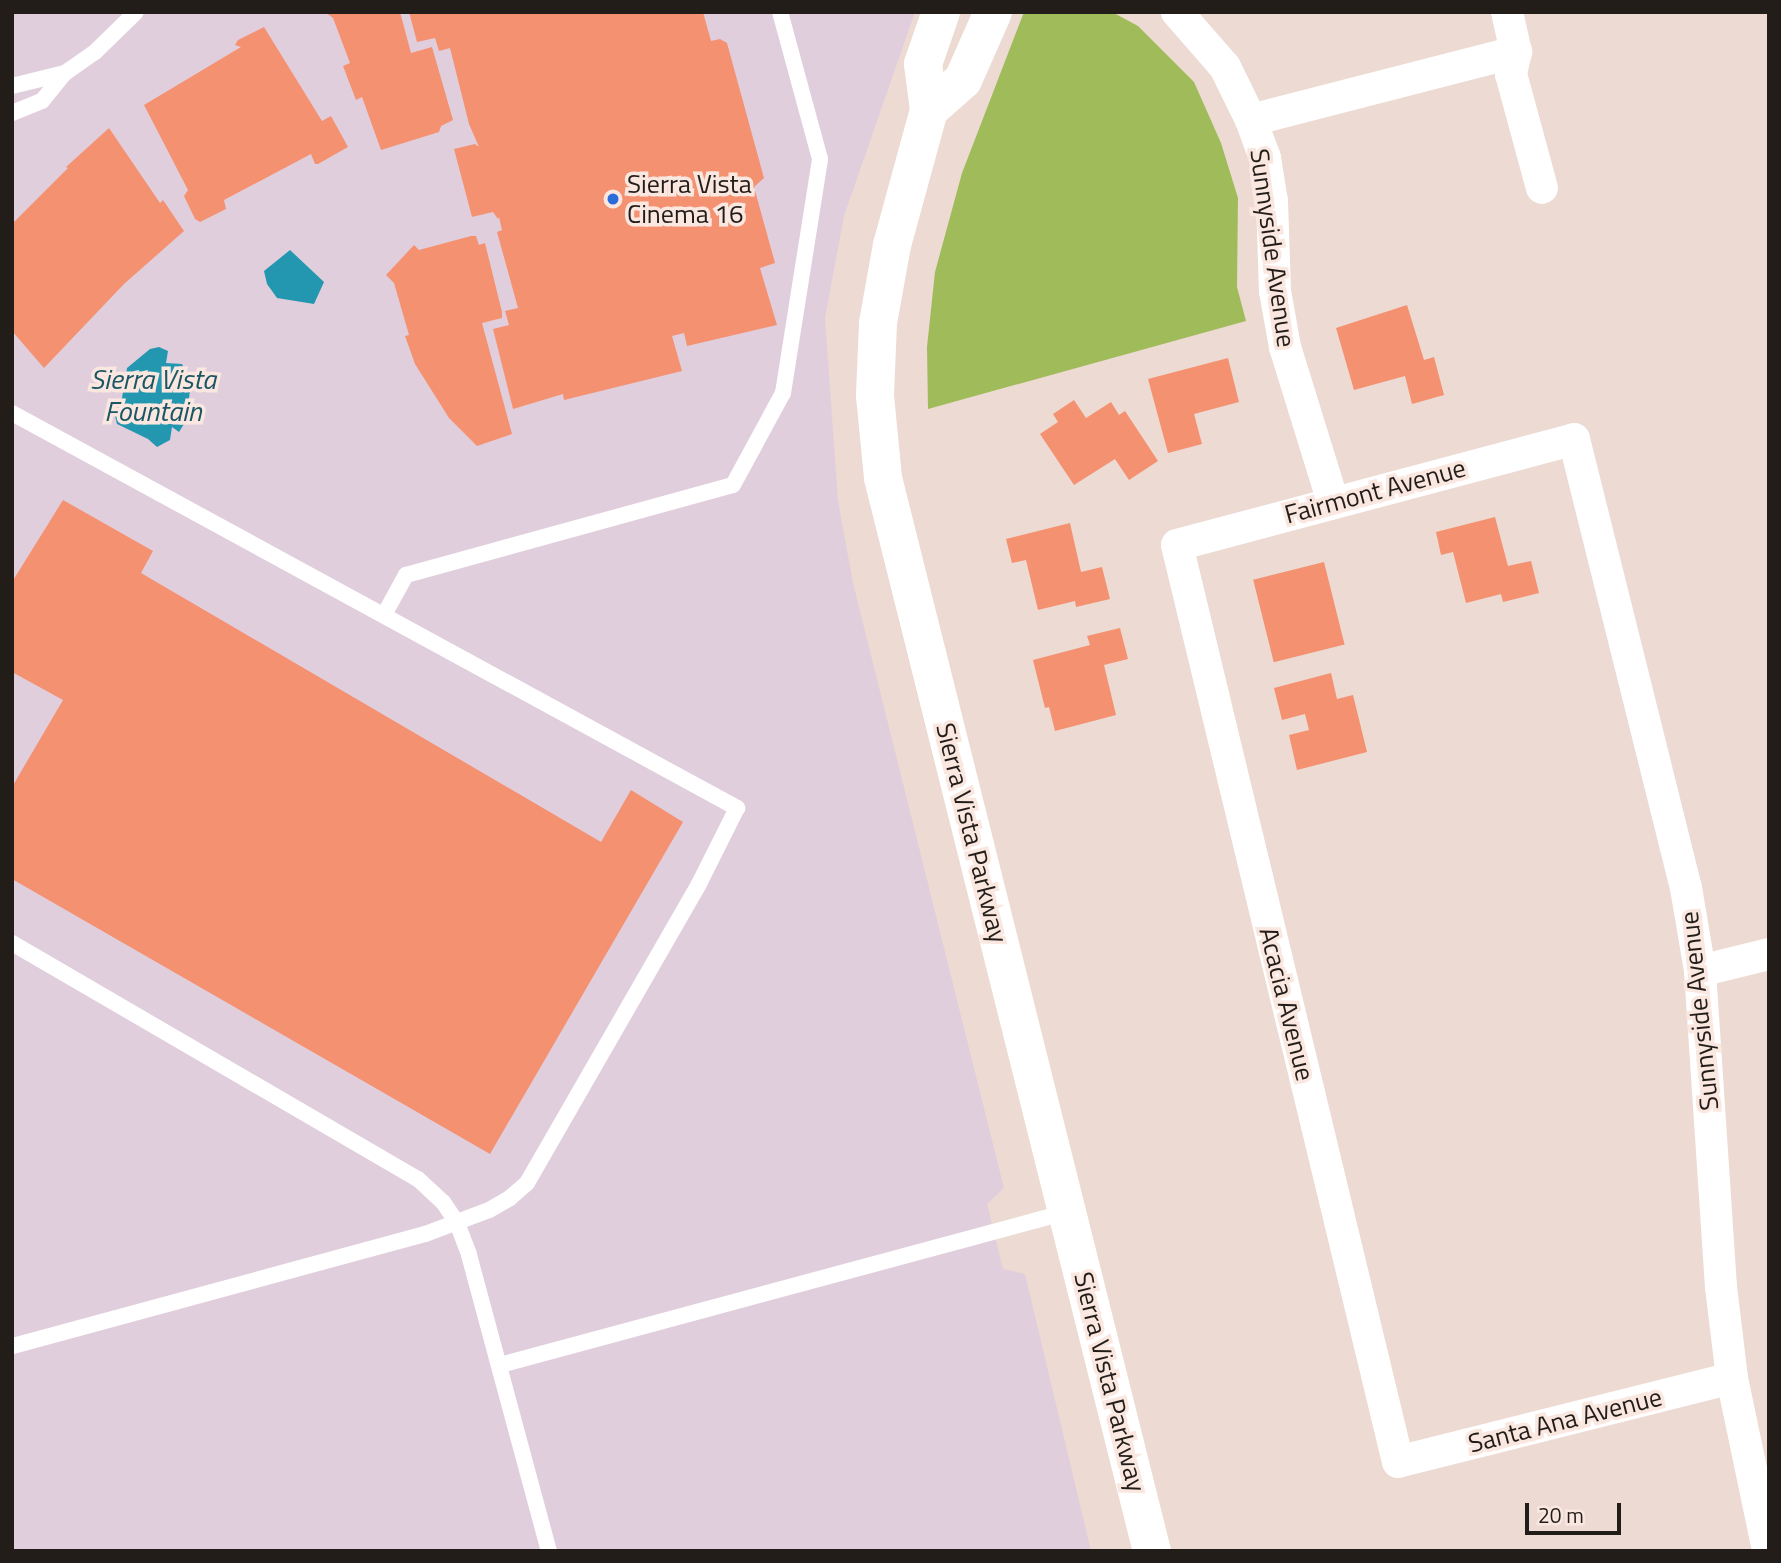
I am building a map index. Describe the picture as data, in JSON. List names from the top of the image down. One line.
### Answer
{"streets":{"main road":["Sierra Vista Parkway"],"street":["Sunnyside Avenue","Fairmont Avenue","Acacia Avenue","Santa Ana Avenue"]},"crossings":[["Sunnyside Avenue","Fairmont Avenue"],["Sunnyside Avenue","Santa Ana Avenue"],["Fairmont Avenue","Acacia Avenue"],["Acacia Avenue","Santa Ana Avenue"]],"water":["Sierra Vista Fountain"],"places":["Sierra Vista Cinema 16"],"scale_bar":"20 m"}
